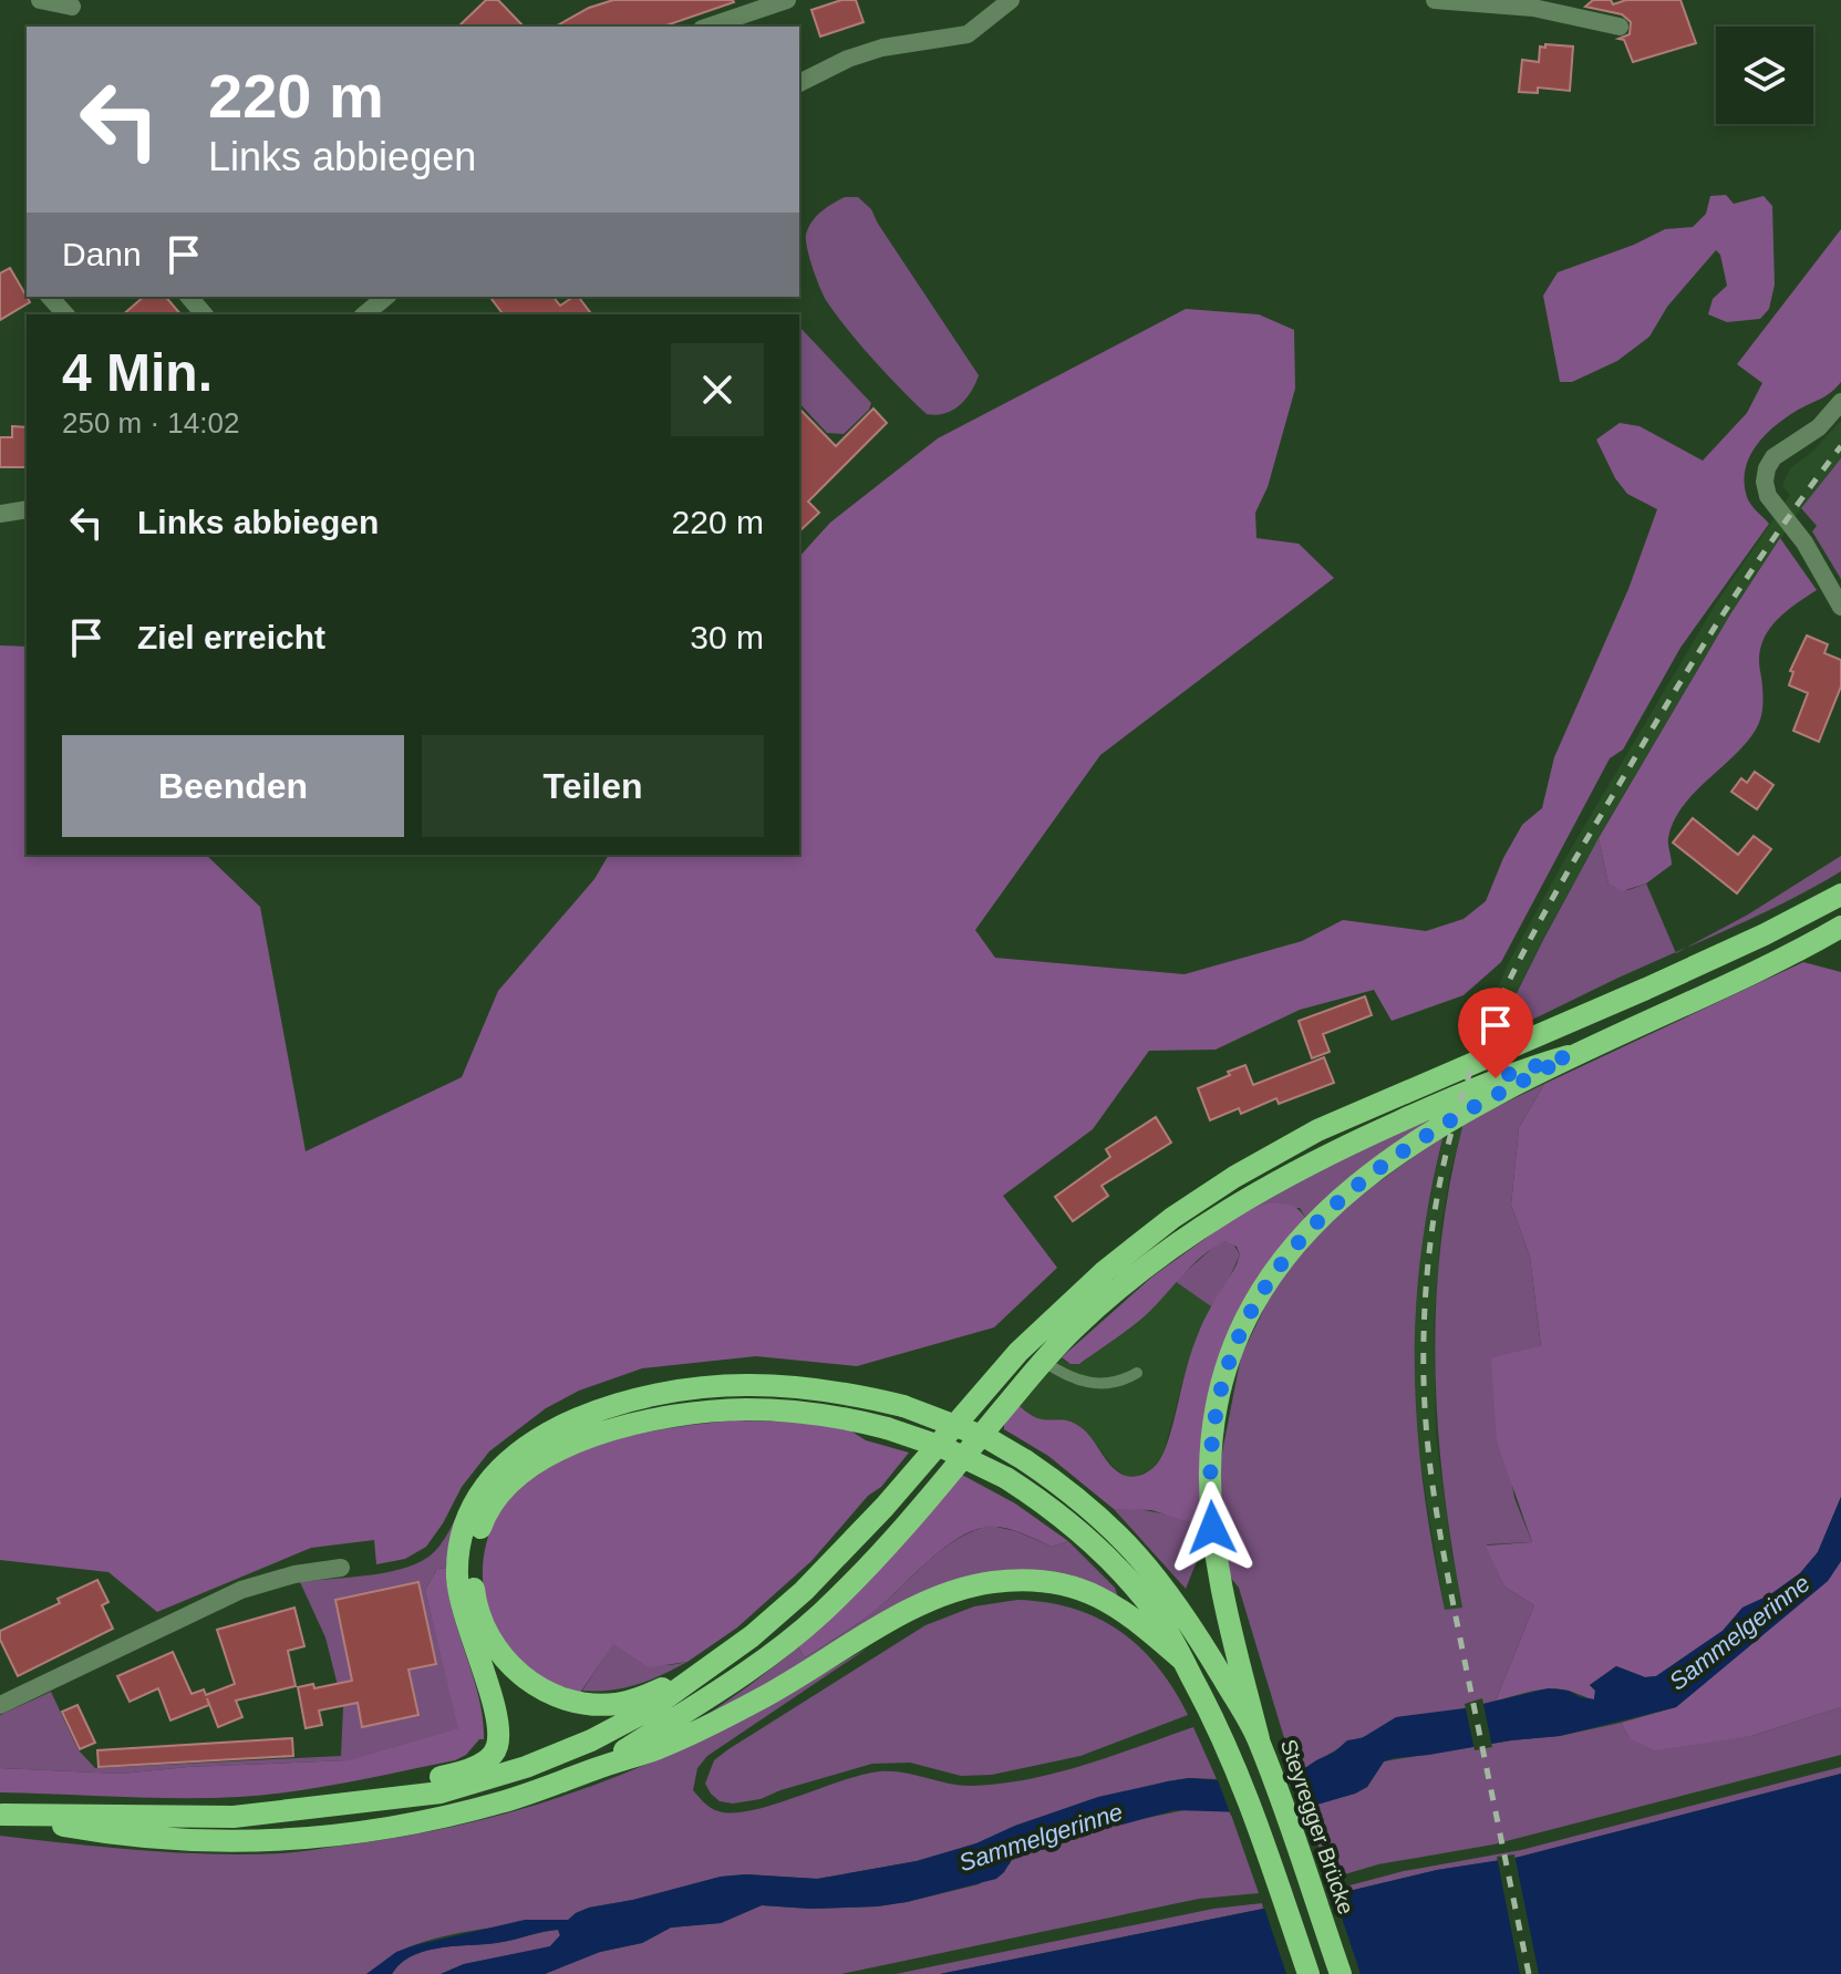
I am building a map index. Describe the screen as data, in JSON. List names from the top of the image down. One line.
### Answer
{"streets":{"main road":["Steyregger Brücke"]},"water":["Sammelgerinne"],"page":{"turn":["220 m","Links abbiegen"],"then":"Dann","heading":["4 Min.","250 m · 14:02"],"list":[{"name":"Links abbiegen","value":"220 m"},{"name":"Ziel erreicht","value":"30 m"}],"buttons":["Beenden","Teilen"]}}
